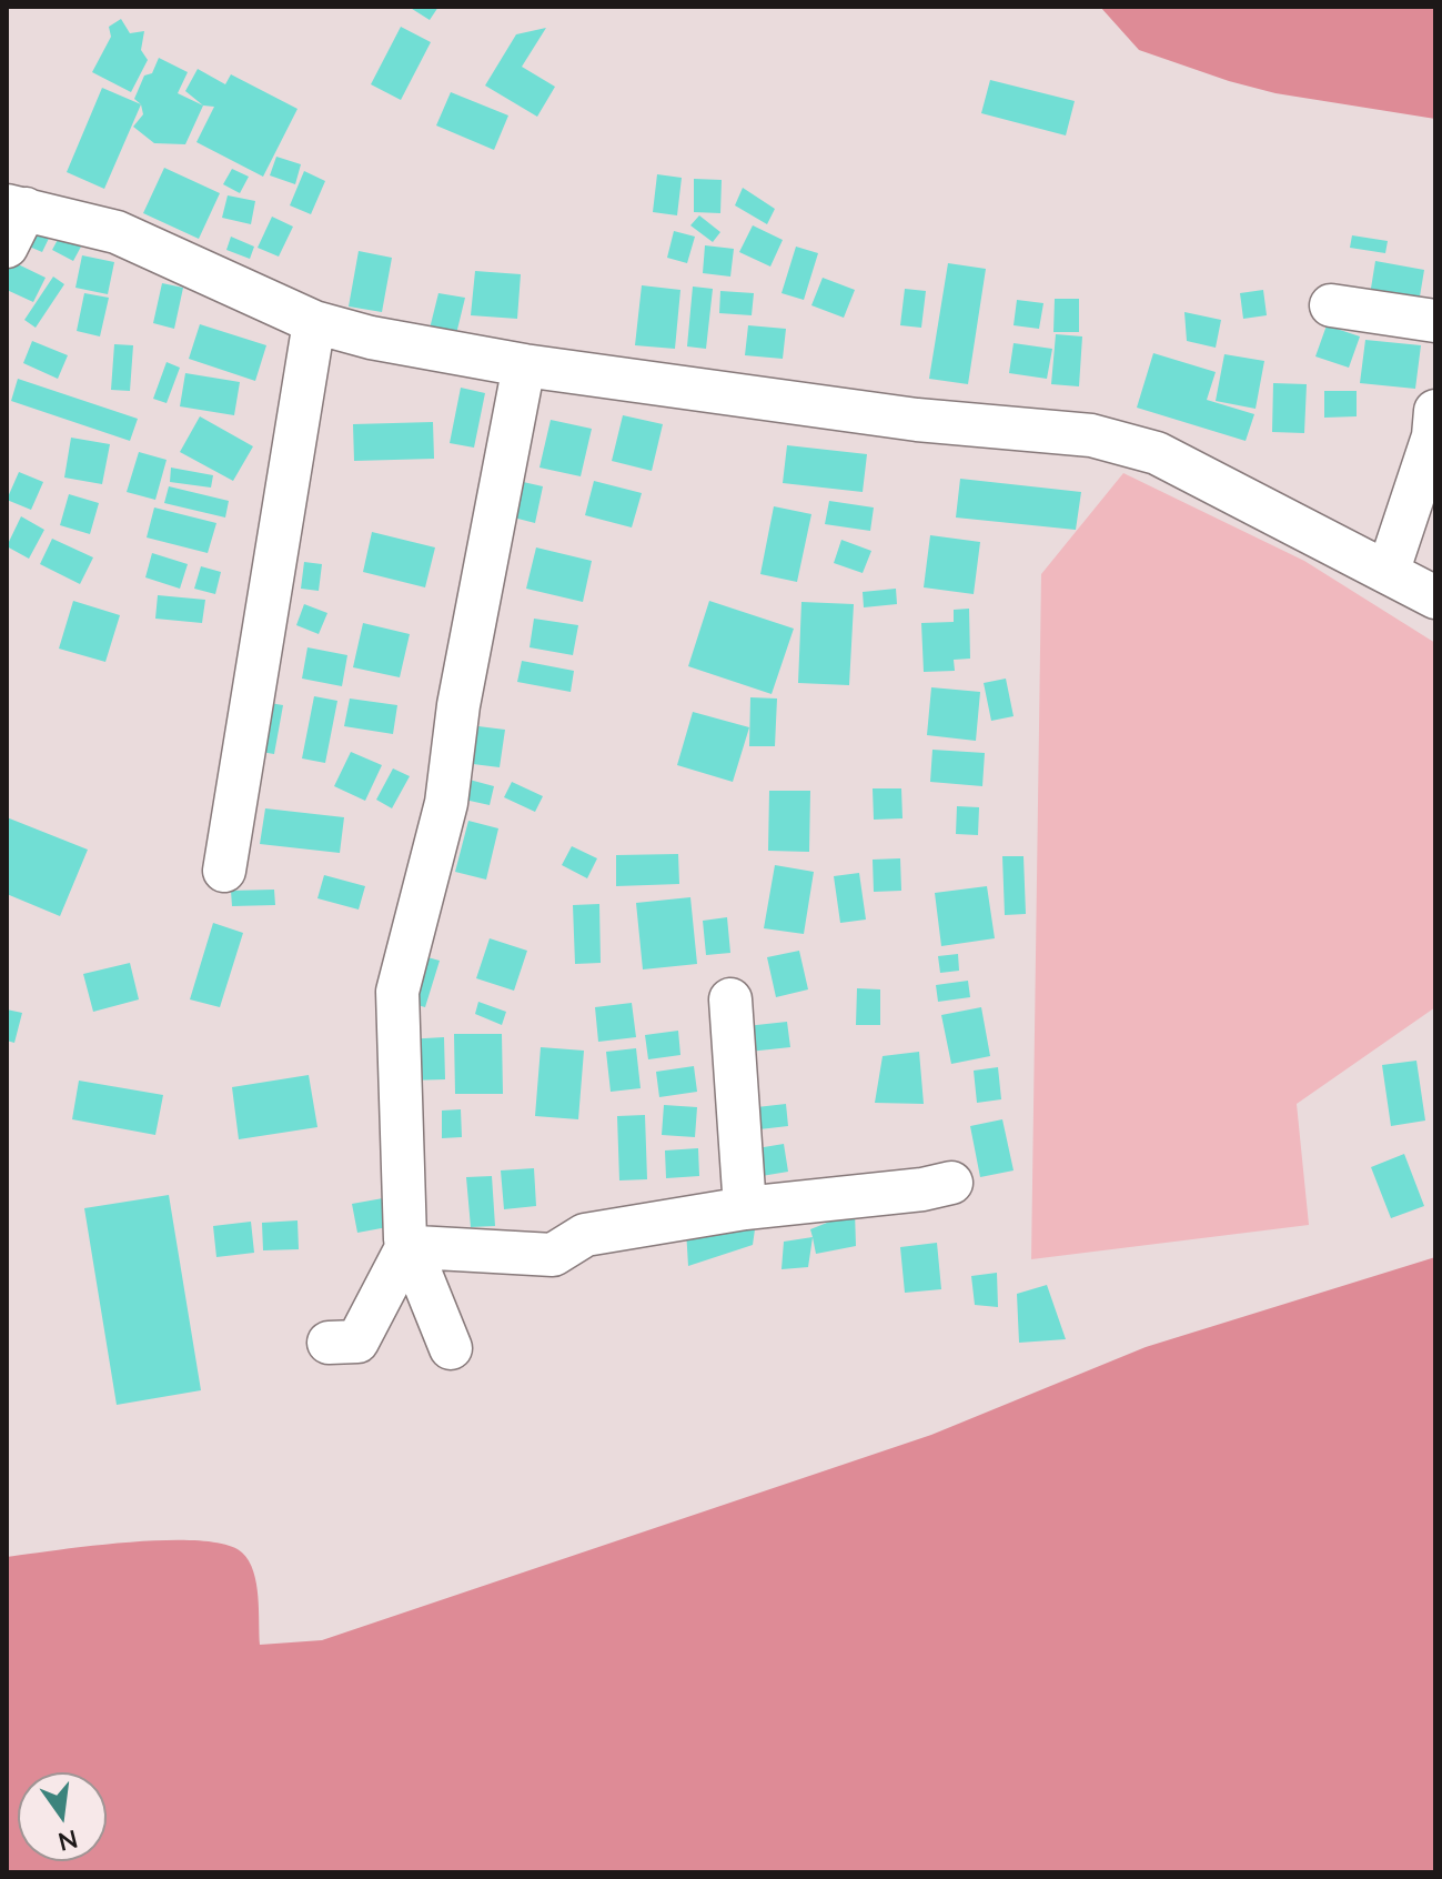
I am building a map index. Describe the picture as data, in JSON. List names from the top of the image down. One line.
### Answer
{"north":"bottom"}
